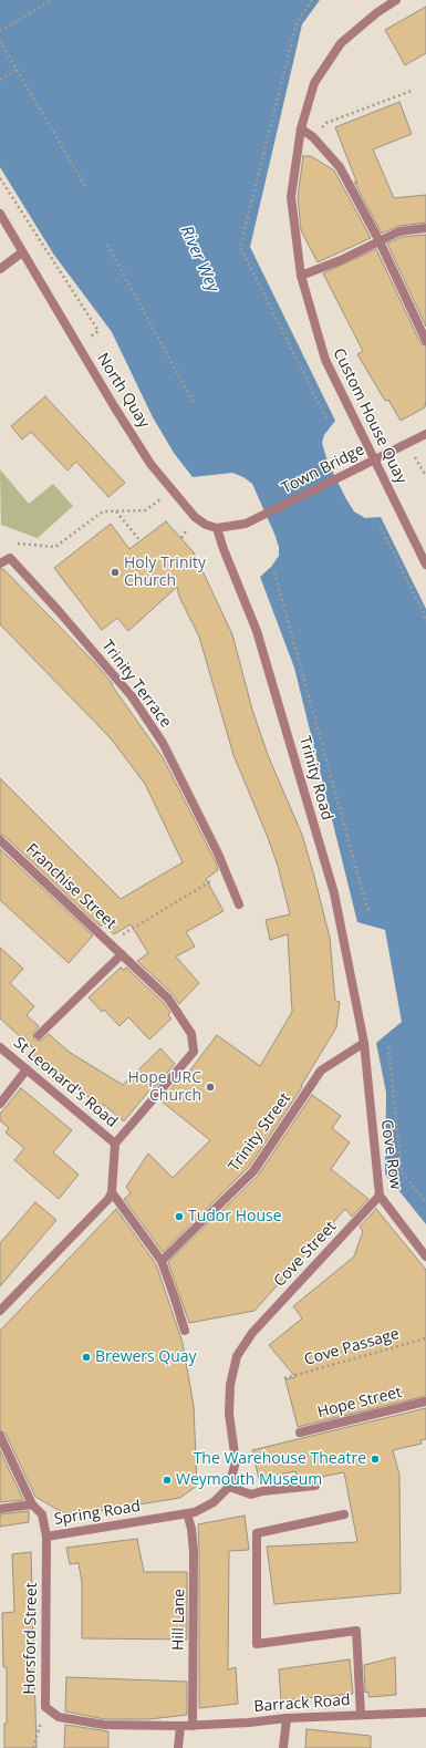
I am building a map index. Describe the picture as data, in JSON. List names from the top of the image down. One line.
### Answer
{"streets":{"street":["North Quay","Custom House Quay","Town Bridge","Trinity Terrace","Trinity Road","Franchise Street","St Leonard's Road","Trinity Street","Cove Row","Cove Street","Hope Street","Spring Road","Hill Lane","Horsford Street","Barrack Road"],"path":["Cove Passage"]},"crossings":[["North Quay","Town Bridge"],["North Quay","Trinity Road"],["Town Bridge","Trinity Road"],["Trinity Road","Trinity Street"],["Trinity Road","Cove Row"],["Franchise Street","St Leonard's Road"],["Trinity Street","Cove Row"],["Cove Row","Cove Street"],["Spring Road","Hill Lane"],["Spring Road","Horsford Street"],["Hill Lane","Barrack Road"],["Horsford Street","Barrack Road"]],"water":["River Wey"],"places":["Holy Trinity Church","Hope URC Church","Tudor House","Brewers Quay","The Warehouse Theatre","Weymouth Museum"]}
